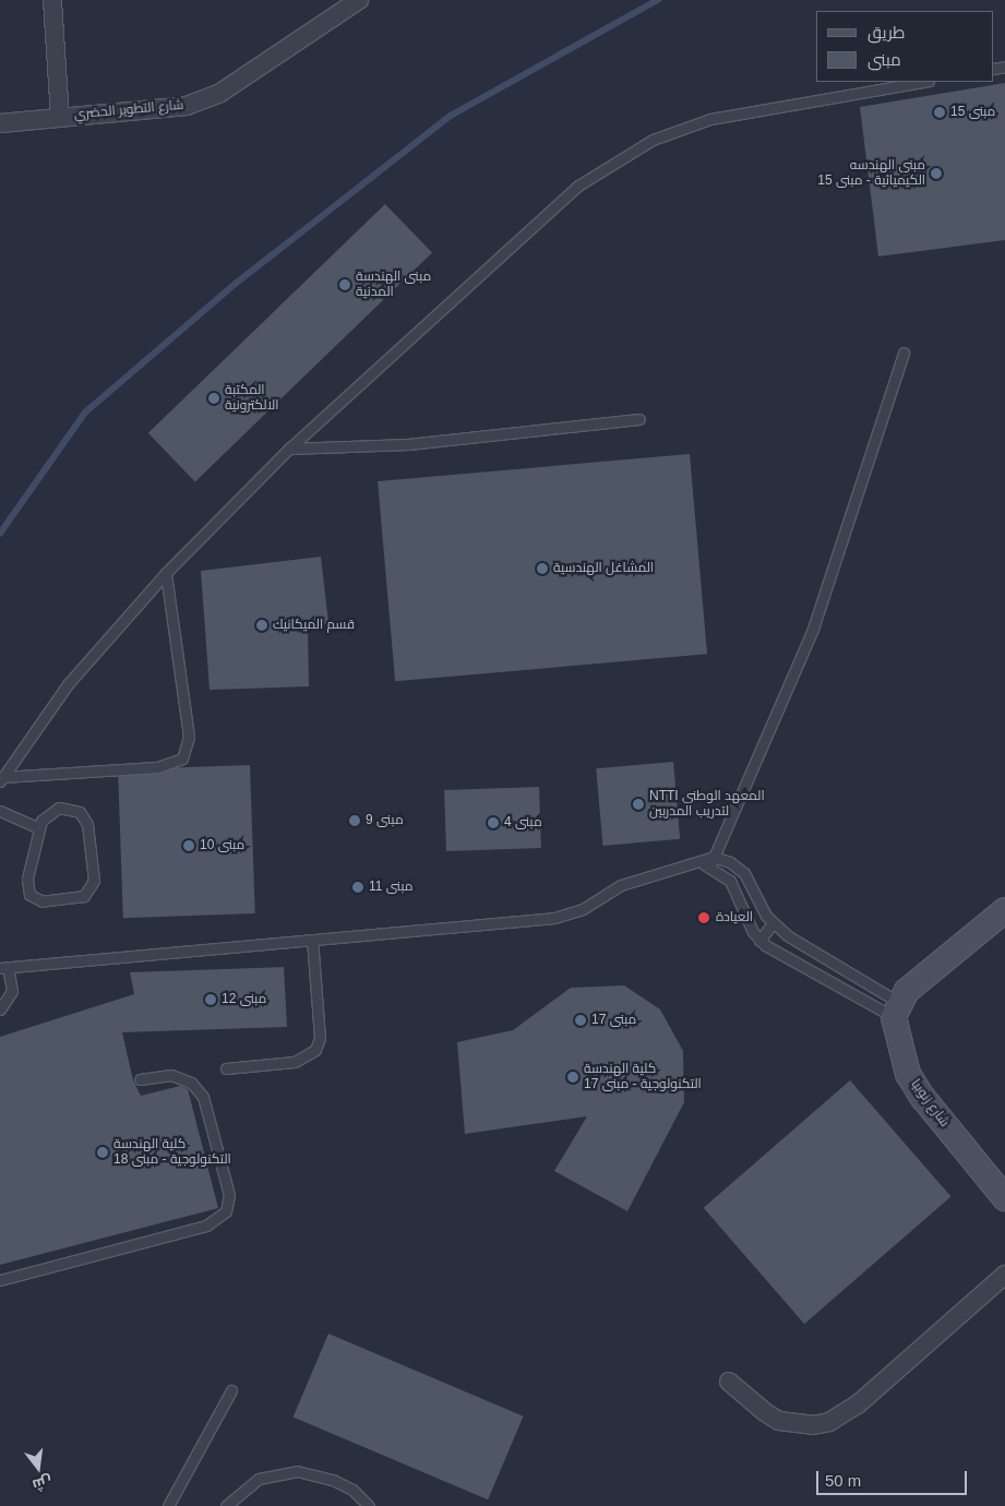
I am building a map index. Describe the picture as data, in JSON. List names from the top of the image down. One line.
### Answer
{"streets":{"street":["شارع التطوير الحضري","شارع زنوبيا"]},"places":["مبنى 15","مبنى الهندسه الكيميائية - مبنى 15","مبنى الهندسة المدنية","المكتبة الالكترونية","المشاغل الهندسية","قسم الميكانيك","NTTI المعهد الوطني لتدريب المدربين","مبنى 9","مبنى 4","مبنى 10","مبنى 11","العيادة","مبنى 12","مبنى 17","كلية الهندسة التكنولوجية - مبنى 17","كلية الهندسة التكنولوجية - مبنى 18"],"legend":["طريق","مبنى"],"scale_bar":"50 m","north":"bottom"}
